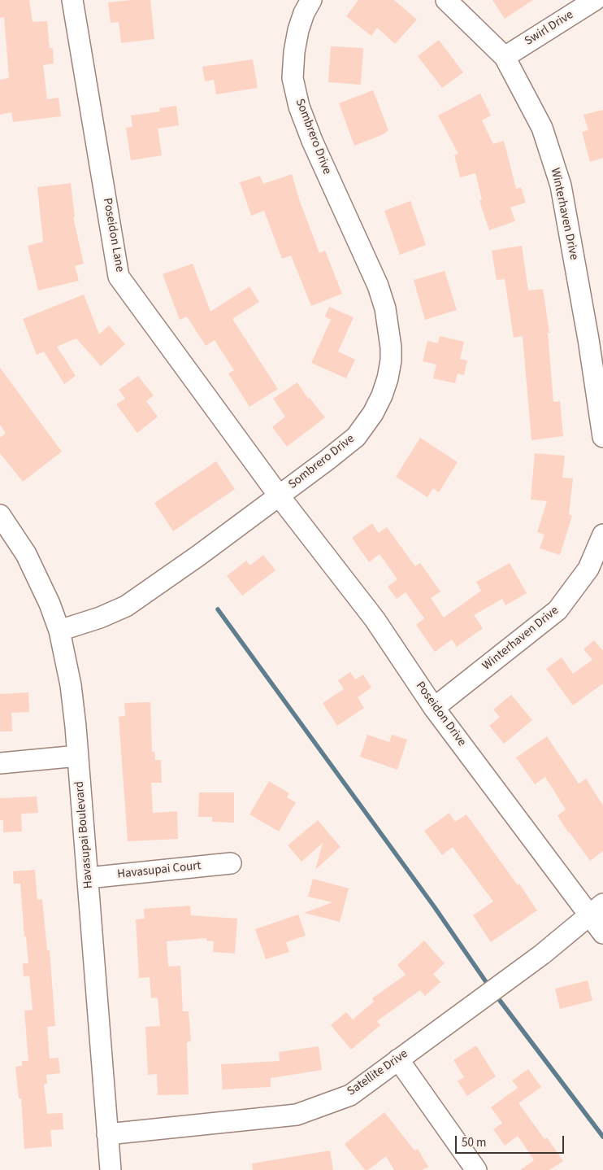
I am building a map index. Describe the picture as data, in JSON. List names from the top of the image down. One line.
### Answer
{"streets":{"street":["Swirl Drive","Sombrero Drive","Winterhaven Drive","Poseidon Lane","Poseidon Drive","Havasupai Boulevard","Havasupai Court","Satellite Drive"]},"crossings":[["Swirl Drive","Winterhaven Drive"],["Sombrero Drive","Poseidon Lane"],["Sombrero Drive","Poseidon Drive"],["Sombrero Drive","Havasupai Boulevard"],["Winterhaven Drive","Poseidon Drive"],["Poseidon Lane","Poseidon Drive"],["Poseidon Drive","Satellite Drive"],["Havasupai Boulevard","Havasupai Court"],["Havasupai Boulevard","Satellite Drive"]],"scale_bar":"50 m"}
